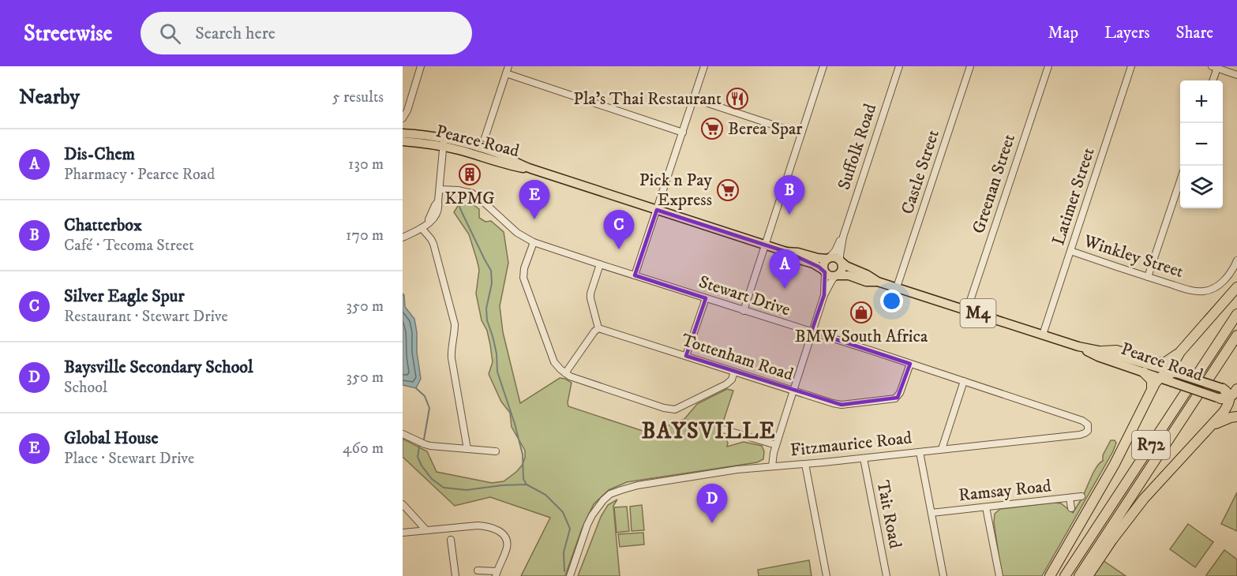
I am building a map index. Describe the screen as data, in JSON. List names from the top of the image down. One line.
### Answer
{"streets":{"highway":["R72"],"main road":["Pearce Road","M4"],"street":["Suffolk Road","Castle Street","Greenan Street","Latimer Street","Winkley Street","Stewart Drive","Tottenham Road","Fitzmaurice Road","Ramsay Road","Tait Road"]},"crossings":[["Pearce Road","Suffolk Road"],["Pearce Road","Castle Street"],["Pearce Road","Greenan Street"],["Pearce Road","Latimer Street"],["Pearce Road","M4"],["Latimer Street","Winkley Street"],["Stewart Drive","Tottenham Road"],["Stewart Drive","Fitzmaurice Road"],["Fitzmaurice Road","Tait Road"]],"districts":["BAYSVILLE"],"places":{"restaurant":["Pla's Thai Restaurant"],"supermarket":["Berea Spar","Pick n Pay Express"],"building":["KPMG"],"shop":["BMW South Africa"]},"page":{"header":"Streetwise","search":"Search here","nav":["Map","Layers","Share"],"heading":["Nearby","5 results"],"map_buttons":["+","−"],"list":[{"mark":"A","name":"Dis-Chem","note":"Pharmacy · Pearce Road","value":"130 m"},{"mark":"B","name":"Chatterbox","note":"Café · Tecoma Street","value":"170 m"},{"mark":"C","name":"Silver Eagle Spur","note":"Restaurant · Stewart Drive","value":"350 m"},{"mark":"D","name":"Baysville Secondary School","note":"School","value":"350 m"},{"mark":"E","name":"Global House","note":"Place · Stewart Drive","value":"460 m"}],"pins":["B","E","C","A","D"]}}
